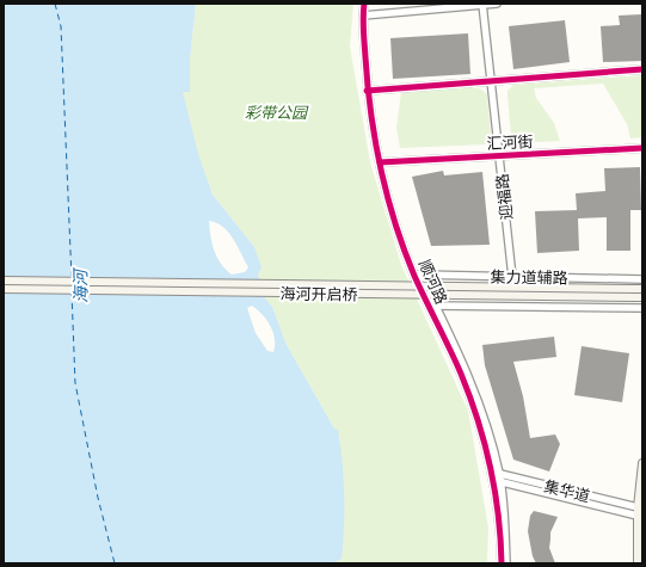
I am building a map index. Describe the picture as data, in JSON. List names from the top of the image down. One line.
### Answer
{"streets":{"main road":["海河开启桥"],"street":["汇河街","迎福路","集力道辅路","顺河路","集华道"]},"crossings":[["汇河街","迎福路"],["汇河街","顺河路"],["迎福路","集力道辅路"],["集力道辅路","顺河路"],["顺河路","集华道"]],"water":["海河"],"parks":["彩带公园"]}
